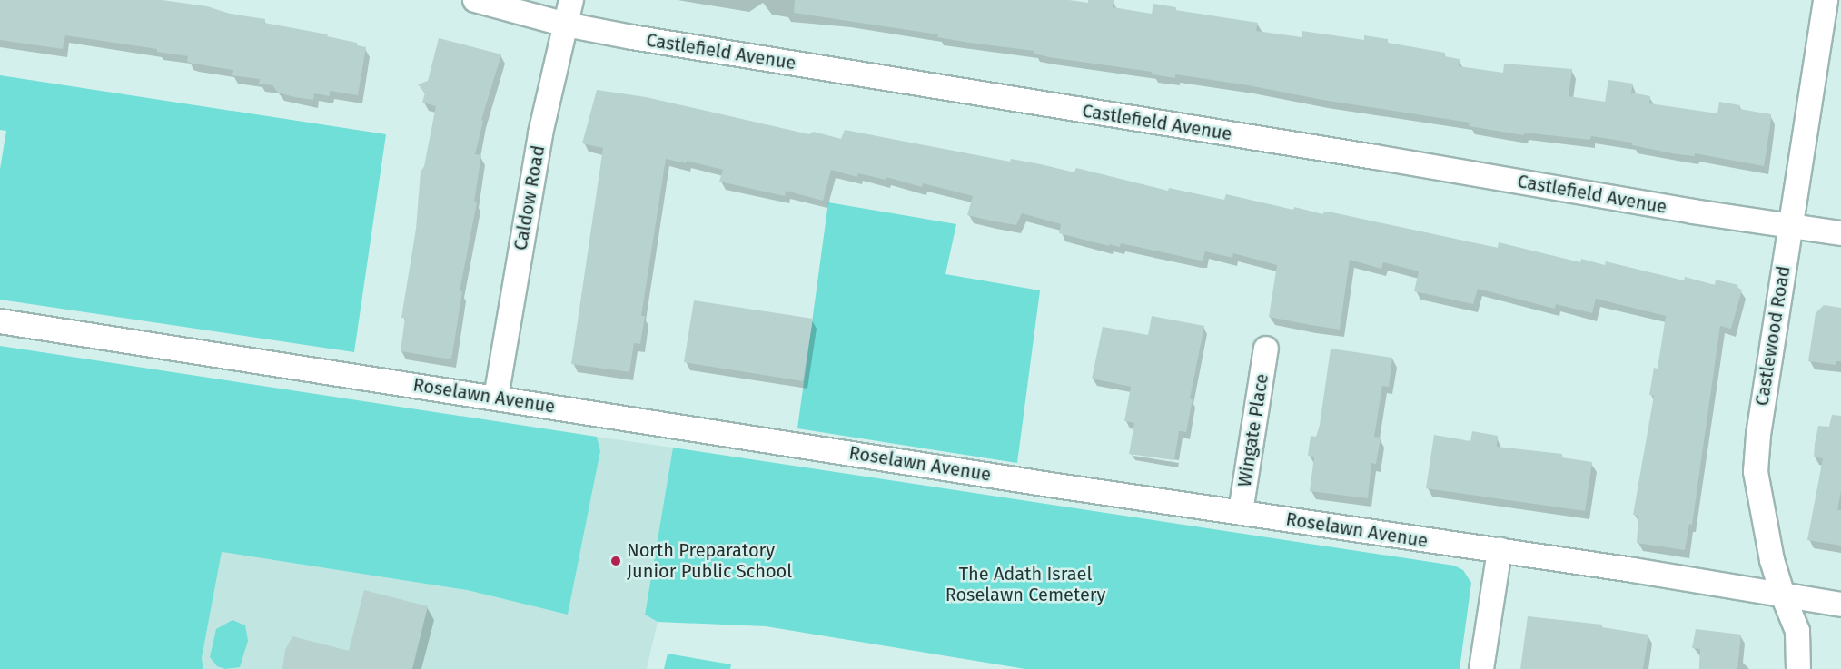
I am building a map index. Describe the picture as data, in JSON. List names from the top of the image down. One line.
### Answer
{"streets":{"street":["Castlefield Avenue","Caldow Road","Castlewood Road","Roselawn Avenue","Wingate Place"]},"crossings":[["Castlefield Avenue","Caldow Road"],["Castlefield Avenue","Castlewood Road"],["Caldow Road","Roselawn Avenue"],["Castlewood Road","Roselawn Avenue"],["Roselawn Avenue","Wingate Place"]],"parks":["The Adath Israel Roselawn Cemetery"],"places":["North Preparatory Junior Public School"]}
